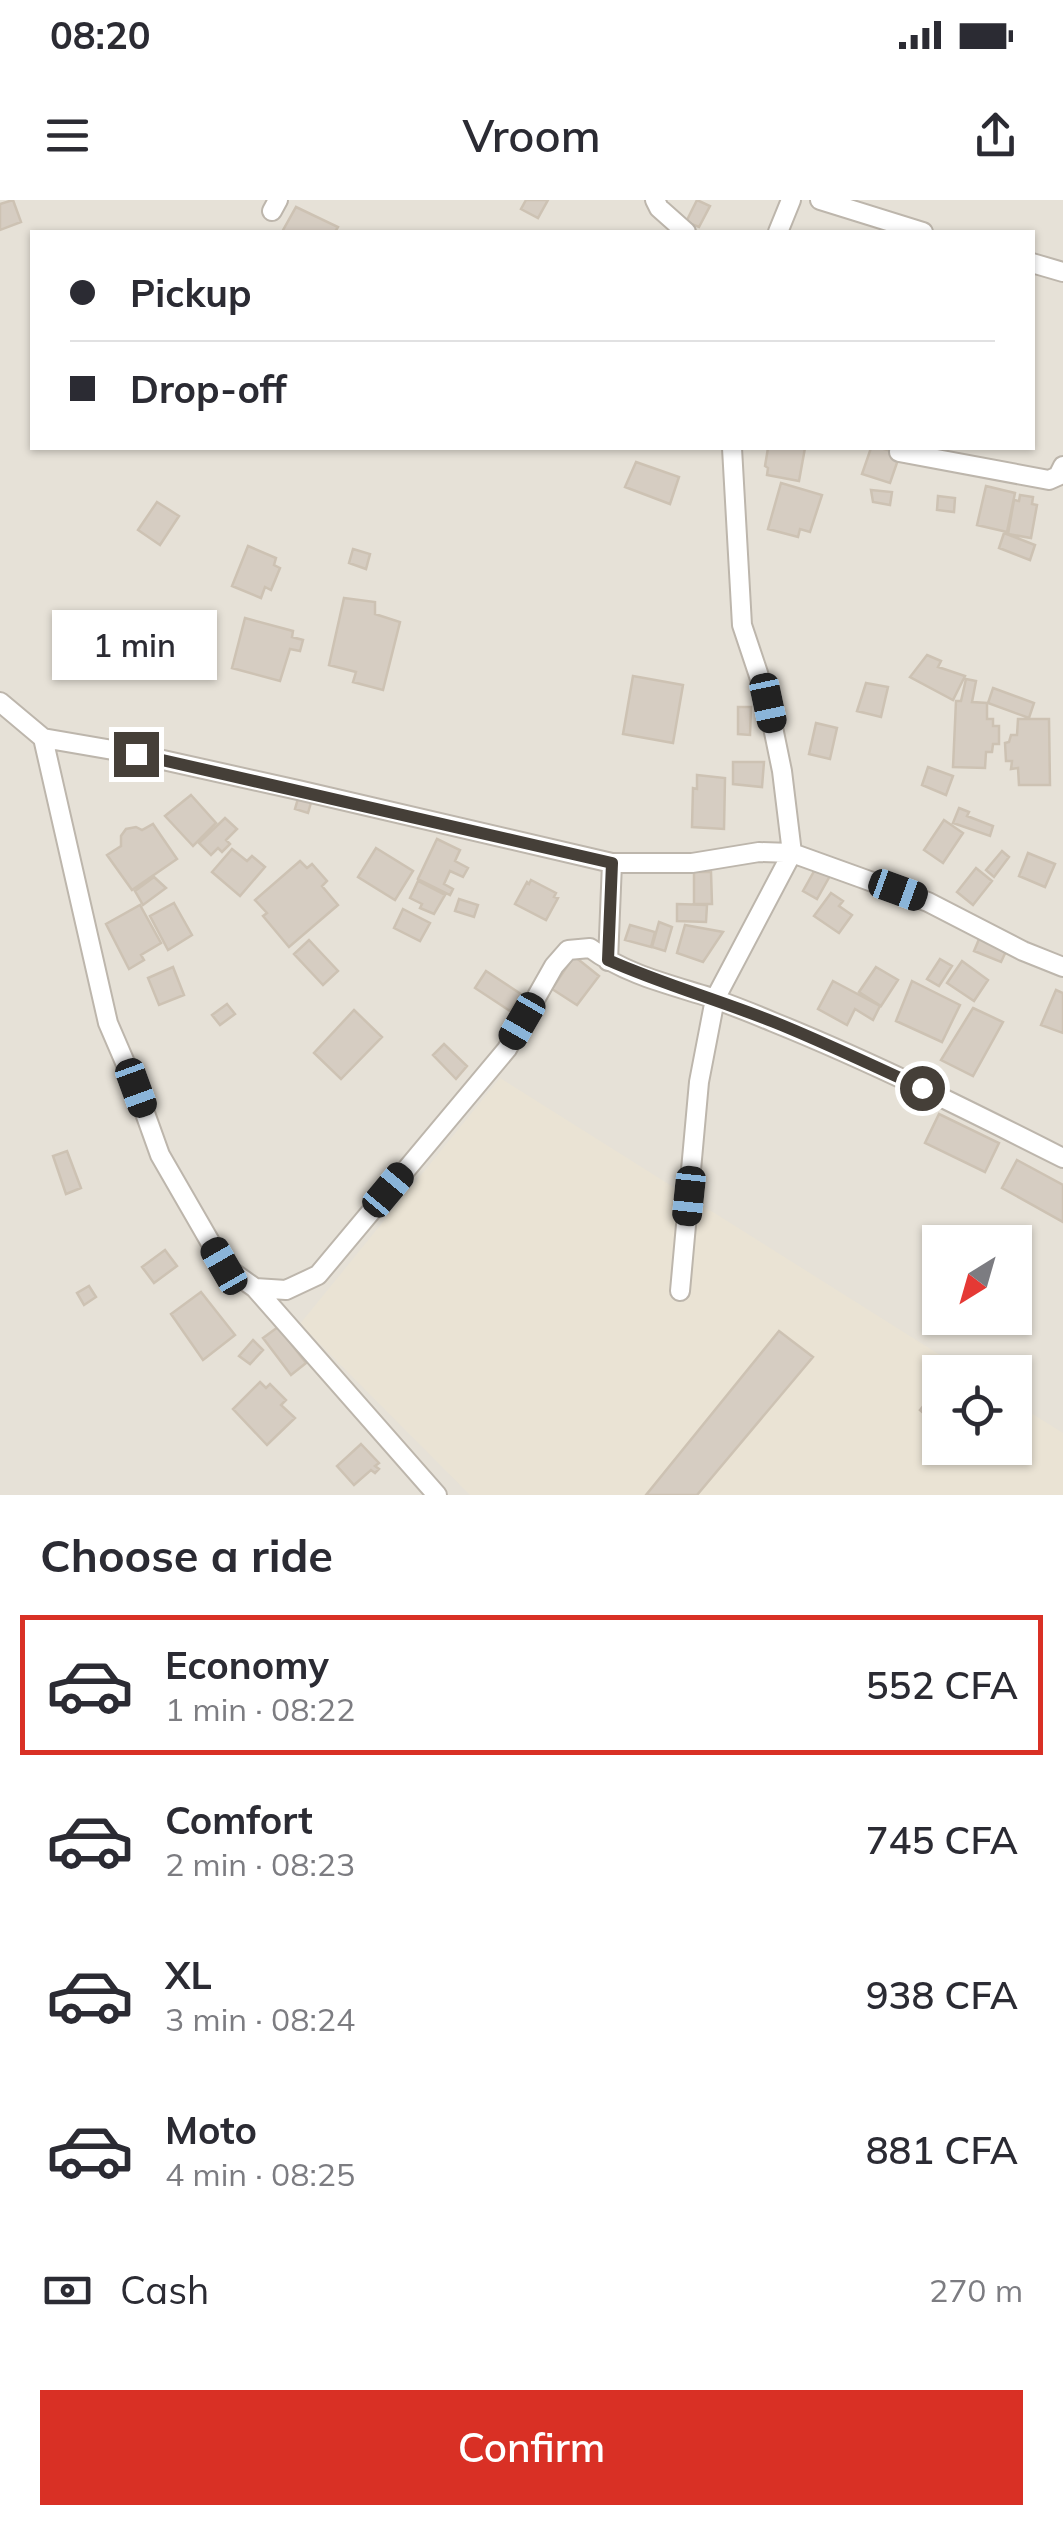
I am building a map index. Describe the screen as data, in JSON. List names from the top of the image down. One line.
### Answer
{"north":"bottom left","page":{"status":"08:20","header":"Vroom","banner":["Pickup","Drop-off"],"bubble":"1 min","heading":"Choose a ride","list":[{"name":"Economy","note":"1 min · 08:22","value":"552 CFA"},{"name":"Comfort","note":"2 min · 08:23","value":"745 CFA"},{"name":"XL","note":"3 min · 08:24","value":"938 CFA"},{"name":"Moto","note":"4 min · 08:25","value":"881 CFA"}],"pay":["Cash","270 m"],"buttons":"Confirm"}}
